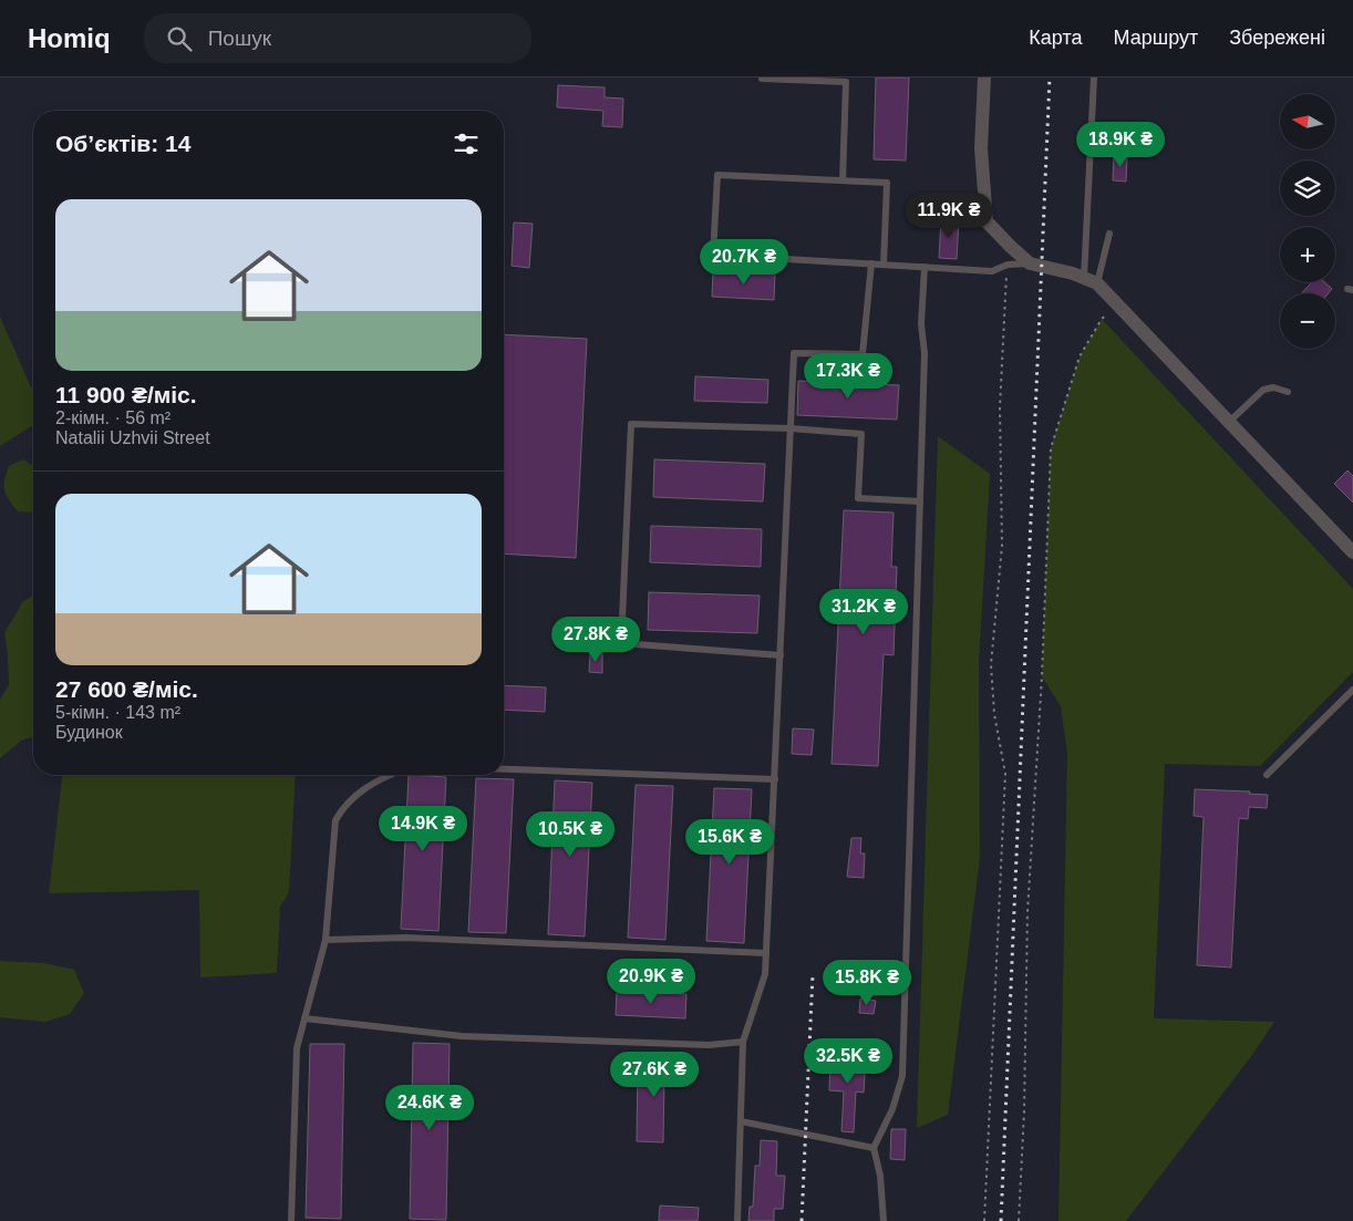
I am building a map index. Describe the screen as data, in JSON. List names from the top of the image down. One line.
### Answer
{"north":"left","page":{"header":"Homiq","search":"Пошук","nav":["Карта","Маршрут","Збережені"],"map_buttons":["+","−"],"heading":"Об’єктів: 14","price":["18.9K ₴","11.9K ₴","20.7K ₴","17.3K ₴","31.2K ₴","27.8K ₴","14.9K ₴","10.5K ₴","15.6K ₴","20.9K ₴","15.8K ₴","32.5K ₴","27.6K ₴","24.6K ₴"],"list":[{"name":"11 900 ₴/міс.","note":"2-кімн. · 56 m² · Natalii Uzhvii Street"},{"name":"27 600 ₴/міс.","note":"5-кімн. · 143 m² · Будинок"}]}}
